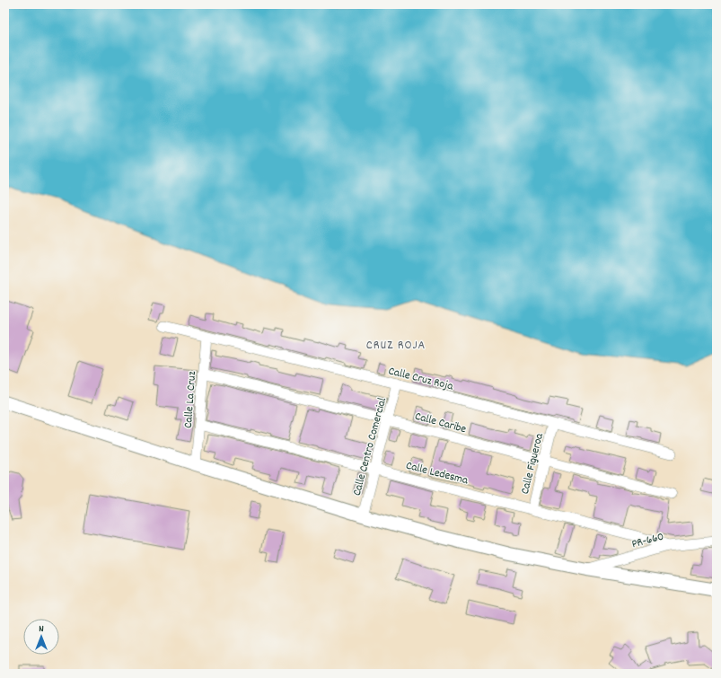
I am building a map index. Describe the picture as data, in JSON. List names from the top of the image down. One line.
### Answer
{"streets":{"street":["Calle Cruz Roja","Calle La Cruz","Calle Caribe","Calle Centro Comercial","Calle Figueroa","Calle Ledesma","PR-660"]},"crossings":[["Calle Cruz Roja","Calle La Cruz"],["Calle Cruz Roja","Calle Centro Comercial"],["Calle Cruz Roja","Calle Figueroa"],["Calle La Cruz","Calle Caribe"],["Calle La Cruz","Calle Ledesma"],["Calle Caribe","Calle Centro Comercial"],["Calle Caribe","Calle Figueroa"],["Calle Centro Comercial","Calle Ledesma"],["Calle Figueroa","Calle Ledesma"],["Calle Ledesma","PR-660"]],"districts":["CRUZ ROJA"],"north":"top"}
